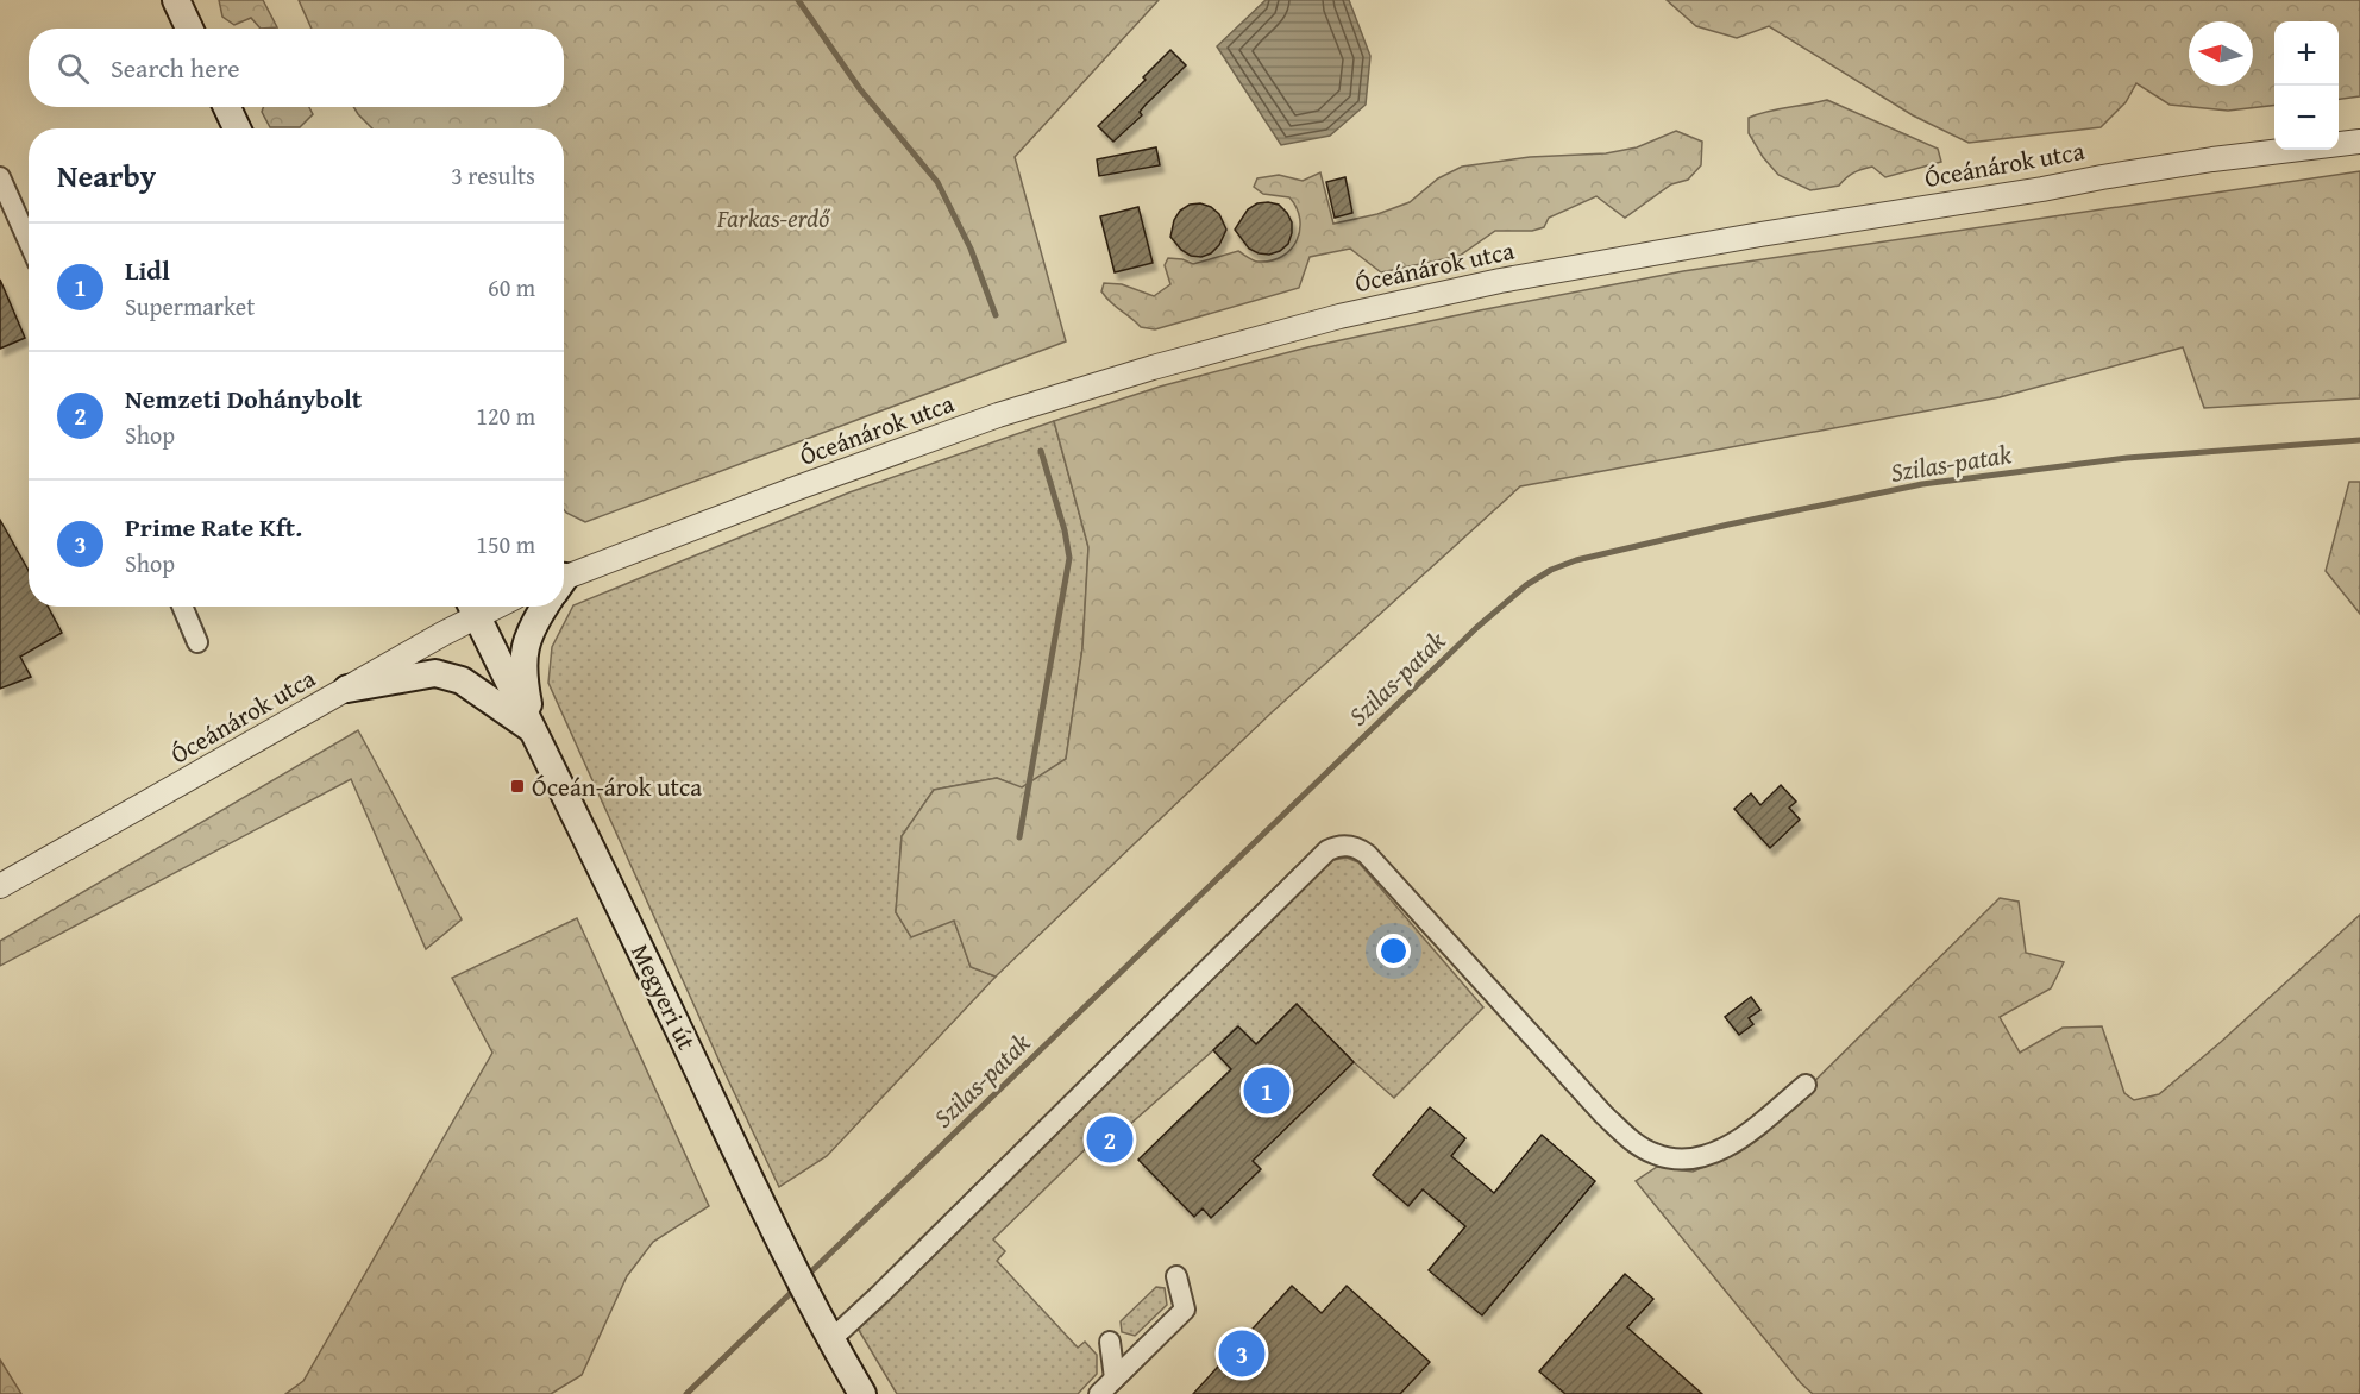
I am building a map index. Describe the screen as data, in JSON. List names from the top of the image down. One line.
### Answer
{"streets":{"main road":["Megyeri út"],"street":["Óceánárok utca"]},"crossings":[["Óceánárok utca","Megyeri út"]],"water":["Szilas-patak"],"parks":["Farkas-erdő"],"places":{"transit":["Óceán-árok utca"]},"north":"left","page":{"map_buttons":["+","−"],"search":"Search here","heading":["Nearby","3 results"],"list":[{"mark":"1","name":"Lidl","note":"Supermarket","value":"60 m"},{"mark":"2","name":"Nemzeti Dohánybolt","note":"Shop","value":"120 m"},{"mark":"3","name":"Prime Rate Kft.","note":"Shop","value":"150 m"}],"pins":["1","2","3"]}}
